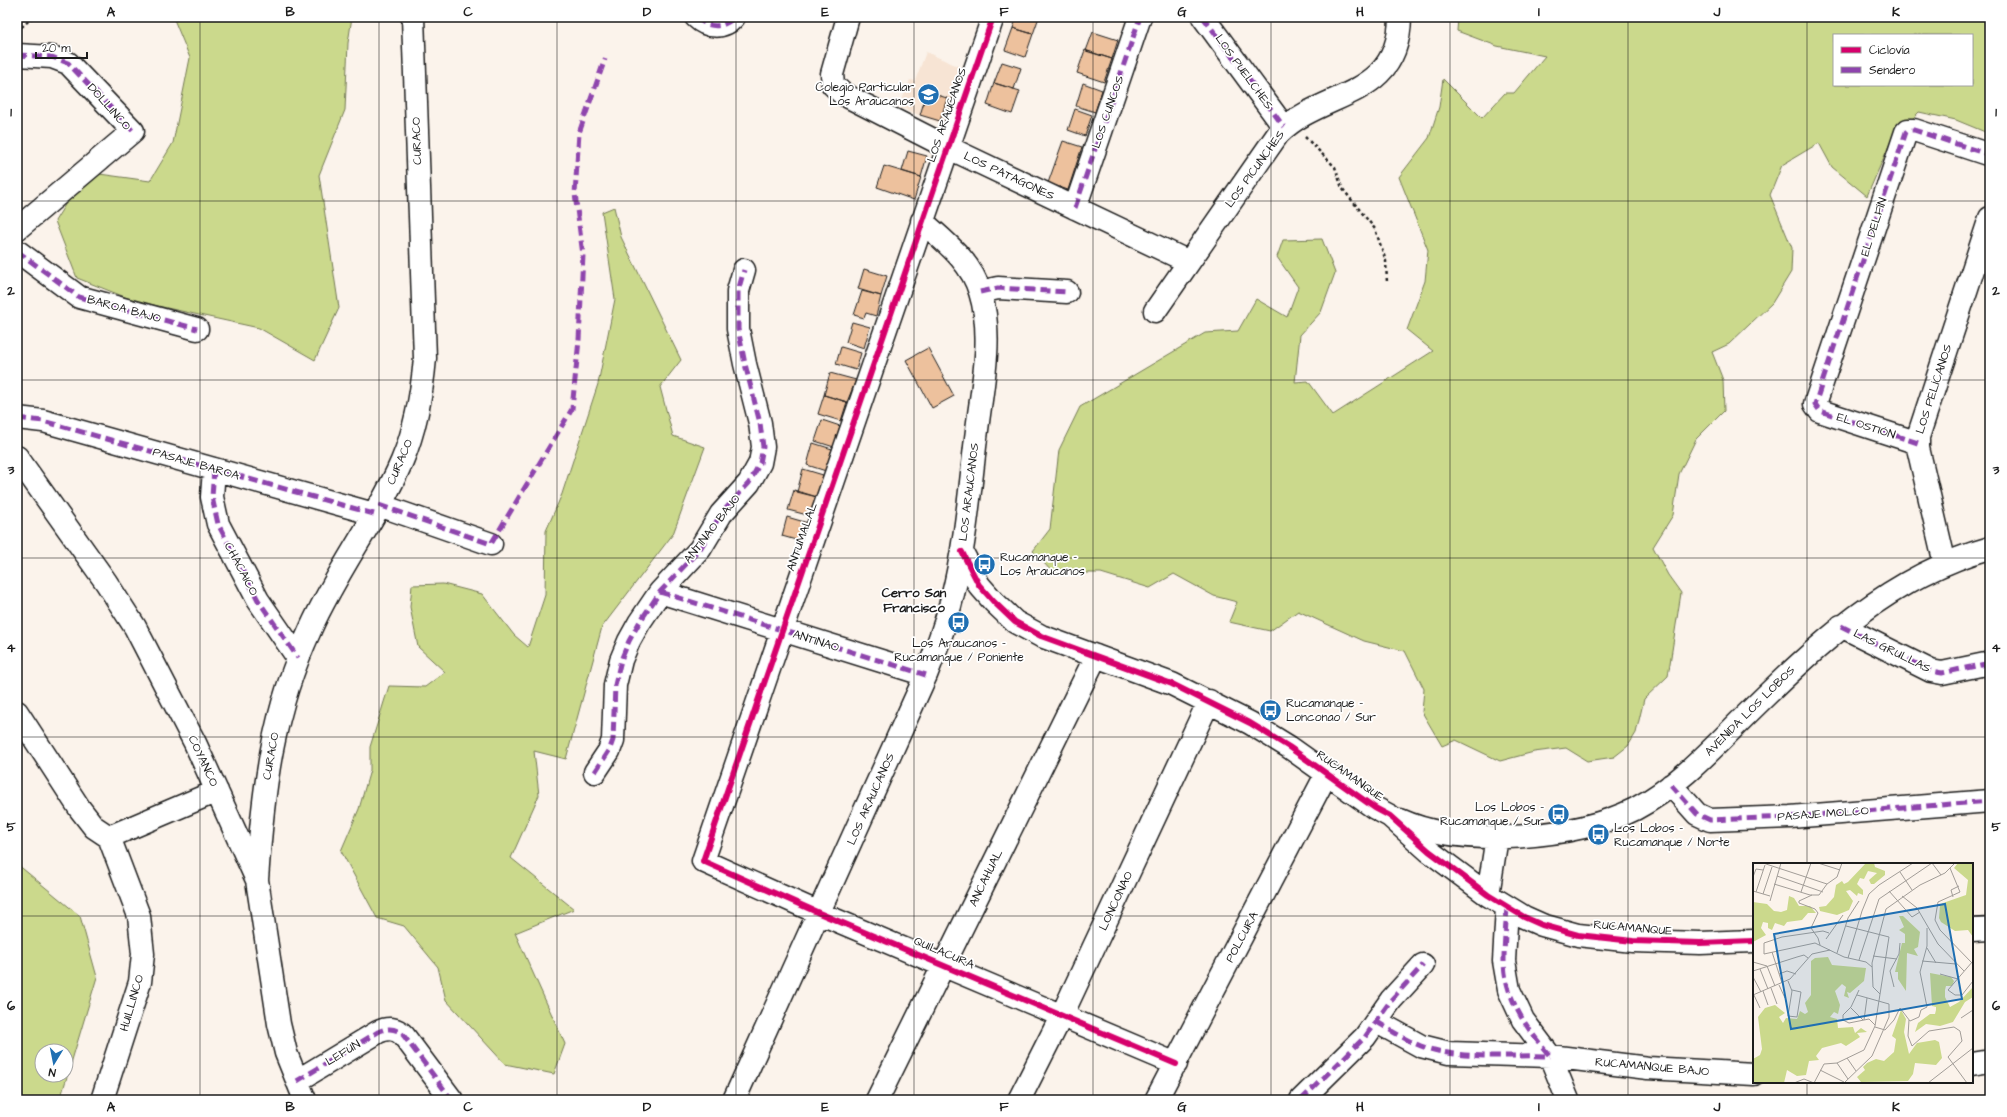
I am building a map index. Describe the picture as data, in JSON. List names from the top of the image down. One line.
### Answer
{"streets":{"street":["LOS PUELCHES","DOLLINCO","LOS CUNCOS","LOS ARAUCANOS","CURACO","LOS PICUNCHES","LOS PATAGONES","EL DELFÍN","BAROA BAJO","LOS PELÍCANOS","EL OSTIÓN","PASAJE BAROA","ANTINAO BAJO","ANTUMALAL","CHACAICO","ANTINAO","LAS GRULLAS","AVENIDA LOS LOBOS","COYANCO","RUCAMANQUE","PASAJE MOLCO","ANCAHUAL","LONCONAO","POLCURA","QUILACURA","HUILLINCO","LEFÚN","RUCAMANQUE BAJO"]},"crossings":[["LOS PUELCHES","LOS PICUNCHES"],["LOS CUNCOS","LOS PATAGONES"],["LOS ARAUCANOS","LOS PATAGONES"],["LOS ARAUCANOS","ANTUMALAL"],["LOS ARAUCANOS","ANTINAO"],["LOS ARAUCANOS","RUCAMANQUE"],["LOS ARAUCANOS","QUILACURA"],["CURACO","PASAJE BAROA"],["CURACO","CHACAICO"],["CURACO","COYANCO"],["LOS PICUNCHES","LOS PATAGONES"],["EL DELFÍN","EL OSTIÓN"],["LOS PELÍCANOS","EL OSTIÓN"],["LOS PELÍCANOS","AVENIDA LOS LOBOS"],["PASAJE BAROA","CHACAICO"],["ANTINAO BAJO","ANTINAO"],["ANTUMALAL","ANTINAO"],["ANTUMALAL","QUILACURA"],["LAS GRULLAS","AVENIDA LOS LOBOS"],["AVENIDA LOS LOBOS","RUCAMANQUE"],["AVENIDA LOS LOBOS","PASAJE MOLCO"],["COYANCO","LEFÚN"],["RUCAMANQUE","ANCAHUAL"],["RUCAMANQUE","LONCONAO"],["RUCAMANQUE","POLCURA"],["ANCAHUAL","QUILACURA"],["LONCONAO","QUILACURA"],["POLCURA","QUILACURA"]],"districts":["Cerro San Francisco"],"places":{"school or university":["Colegio Particular Los Araucanos"],"bus stop":["Rucamanque - Los Araucanos","Los Araucanos - Rucamanque / Poniente","Rucamanque - Lonconao / Sur","Los Lobos - Rucamanque / Sur","Los Lobos - Rucamanque / Norte"]},"legend":["Ciclovía","Sendero"],"scale_bar":"20 m","north":"bottom","grid":{"columns":["A","B","C","D","E","F","G","H","I","J","K"],"rows":["1","2","3","4","5","6"]}}
